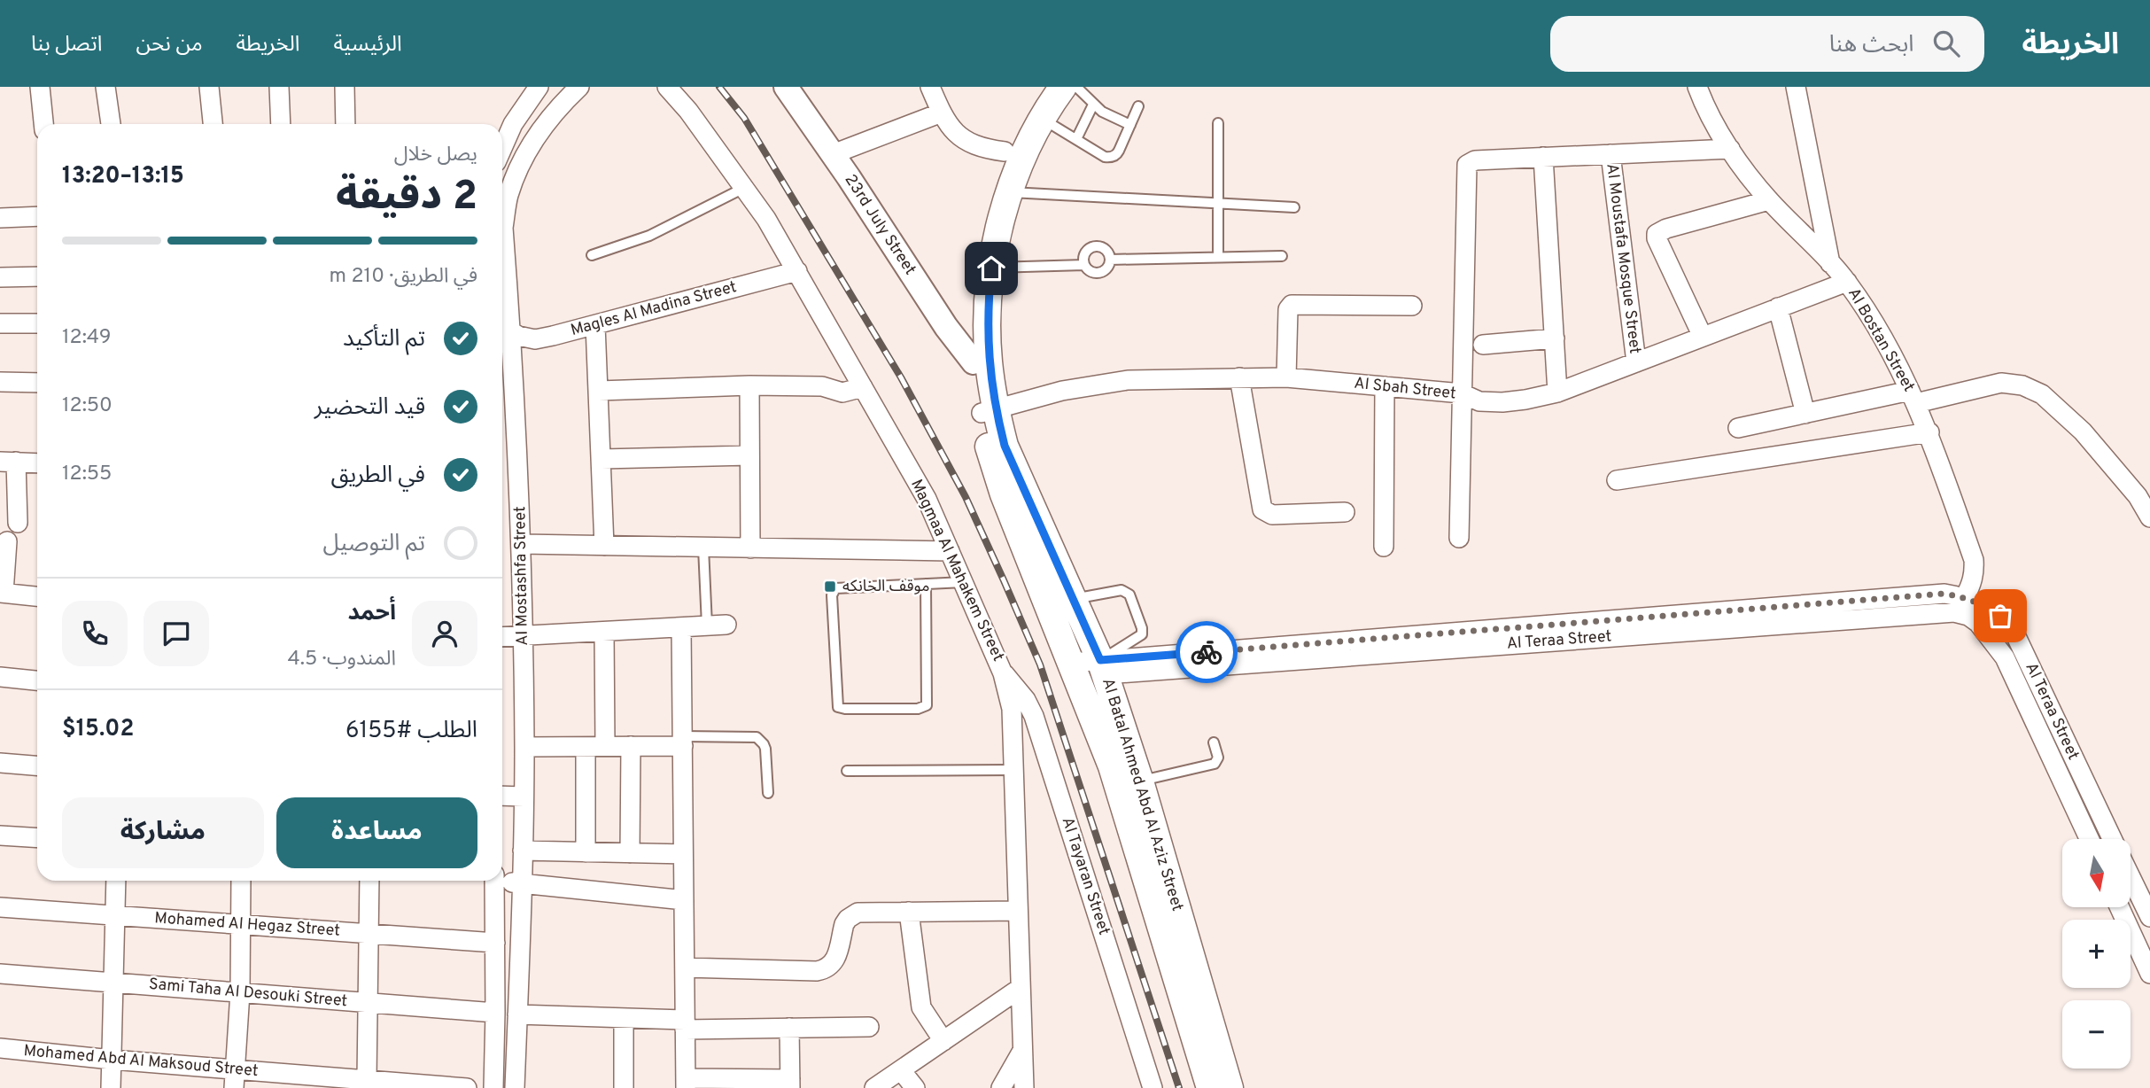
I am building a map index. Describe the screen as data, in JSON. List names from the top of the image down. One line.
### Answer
{"streets":{"main road":["Al Batal Ahmed Abd Al Aziz Street"],"street":["23rd July Street","Al Moustafa Mosque Street","Magles Al Madina Street","Al Bostan Street","Al Sbah Street","Magmaa Al Mahakem Street","Al Mostashfa Street","Al Teraa Street","Al Tayaran Street","Mohamed Al Hegaz Street","Sami Taha Al Desouki Street","Mohamed Abd Al Maksoud Street"]},"crossings":[["23rd July Street","Al Batal Ahmed Abd Al Aziz Street"],["Al Moustafa Mosque Street","Al Sbah Street"],["Magles Al Madina Street","Magmaa Al Mahakem Street"],["Magles Al Madina Street","Al Mostashfa Street"],["Al Bostan Street","Al Sbah Street"],["Al Bostan Street","Al Teraa Street"],["Al Sbah Street","Al Batal Ahmed Abd Al Aziz Street"],["Magmaa Al Mahakem Street","Al Tayaran Street"],["Al Teraa Street","Al Batal Ahmed Abd Al Aziz Street"]],"places":{"transit":["موقف الخانكه"]},"north":"bottom","page":{"header":"الخريطة","search":"ابحث هنا","nav":["الرئيسية","الخريطة","من نحن","اتصل بنا"],"heading":["2 دقيقة","يصل خلال","13:15–13:20"],"panel":["أحمد","المندوب · 4.5","الطلب #6155","$15.02"],"bar":"في الطريق · 210 m","list":[["تم التأكيد","12:49"],["قيد التحضير","12:50"],["في الطريق","12:55"],"تم التوصيل"],"buttons":["مساعدة","مشاركة"],"map_buttons":["+","−"]}}
